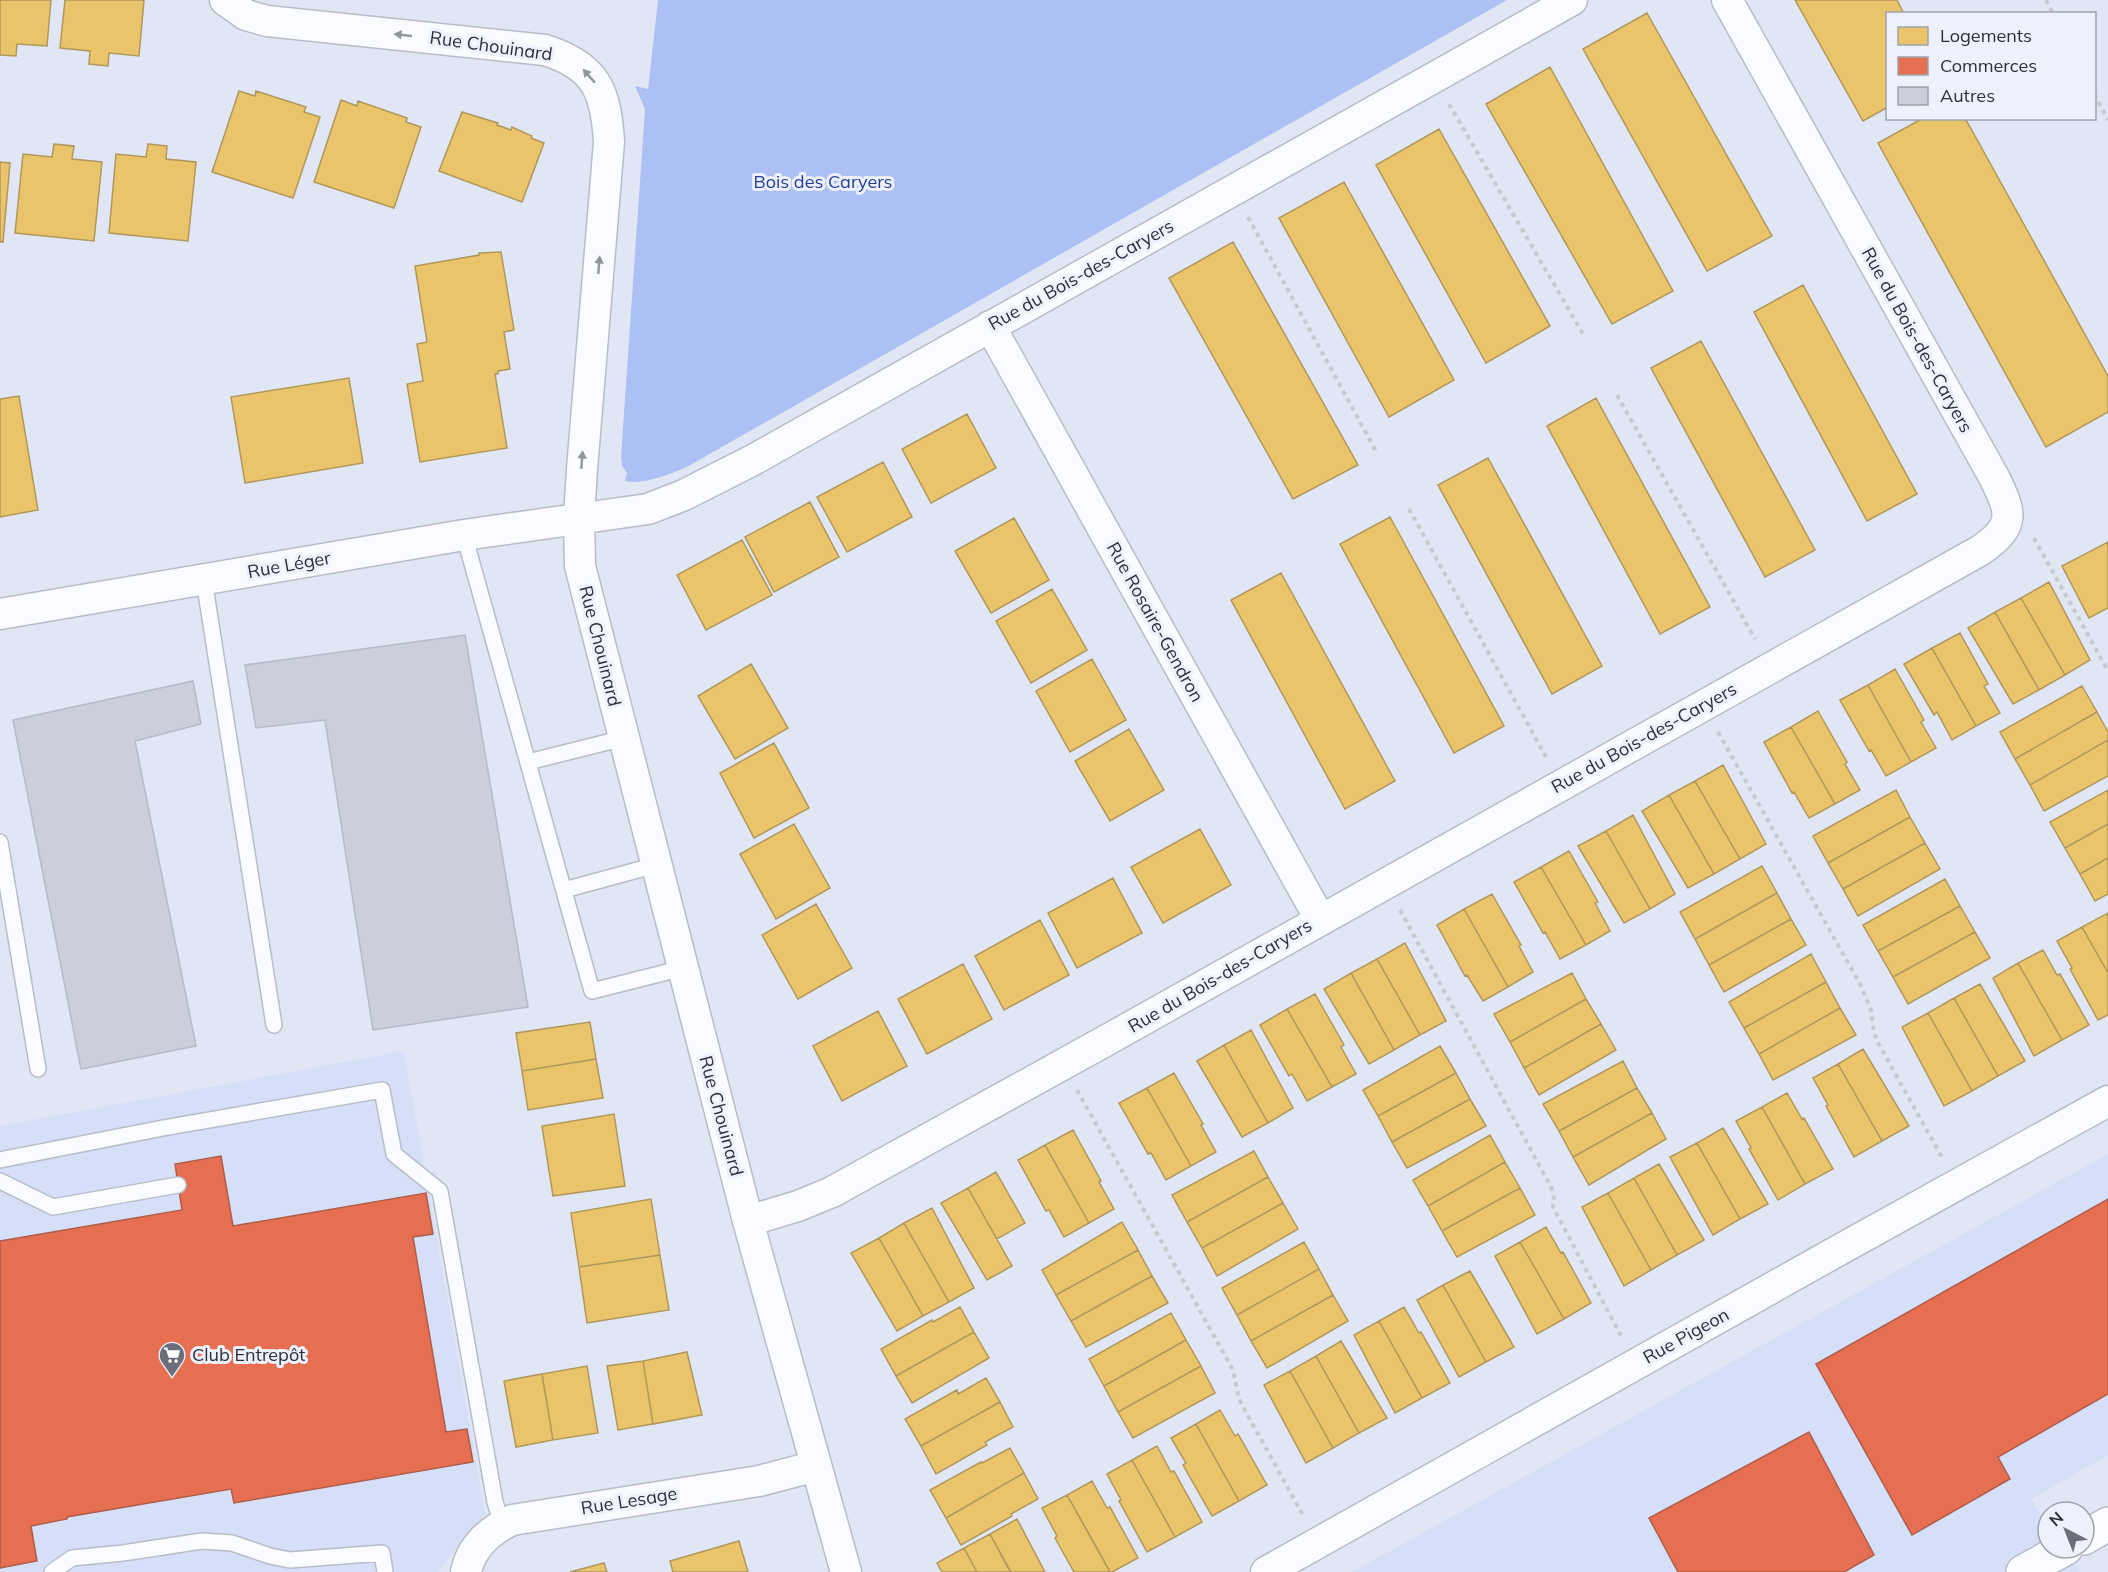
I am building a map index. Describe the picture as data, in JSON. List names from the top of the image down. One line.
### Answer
{"streets":{"street":["Rue Chouinard","Rue du Bois-des-Caryers","Rue Léger","Rue Rosaire-Gendron","Rue Pigeon","Rue Lesage"]},"crossings":[["Rue Chouinard","Rue du Bois-des-Caryers"],["Rue Chouinard","Rue Léger"],["Rue Chouinard","Rue Lesage"],["Rue du Bois-des-Caryers","Rue Léger"],["Rue du Bois-des-Caryers","Rue Rosaire-Gendron"]],"parks":["Bois des Caryers"],"places":{"supermarket":["Club Entrepôt"]},"legend":["Logements","Commerces","Autres"],"north":"top left"}
